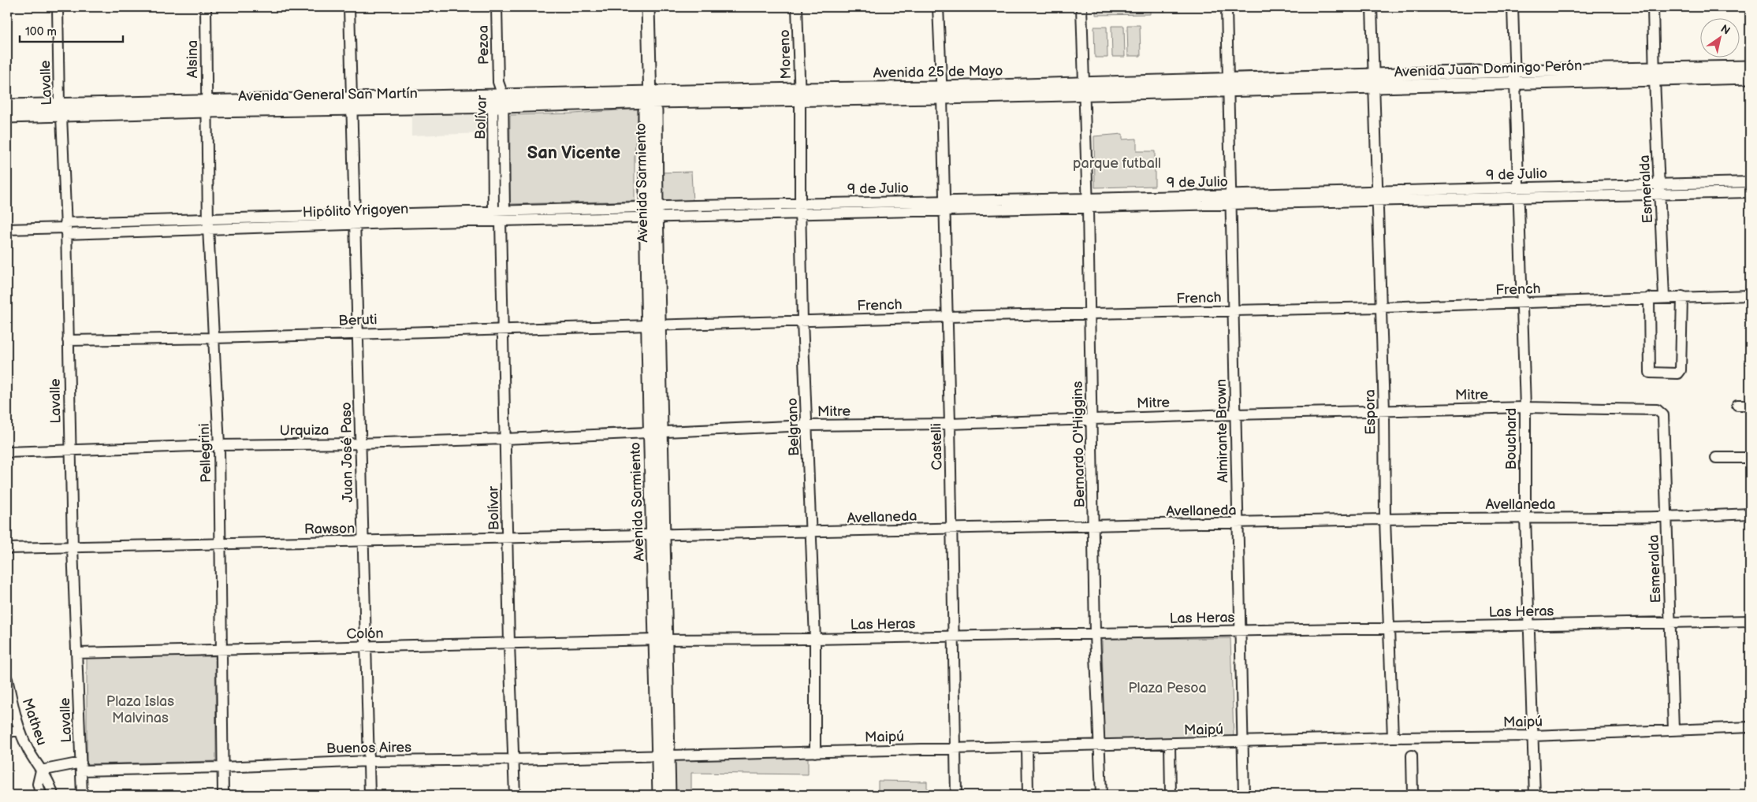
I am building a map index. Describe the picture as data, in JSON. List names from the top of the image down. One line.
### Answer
{"streets":{"main road":["Avenida Juan Domingo Perón","Avenida 25 de Mayo","Avenida General San Martín","Avenida Sarmiento"],"street":["Pezoa","Moreno","Alsina","Lavalle","Bolívar","9 de Julio","Esmeralda","Hipólito Yrigoyen","French","Beruti","Mitre","Espora","Belgrano","Urquiza","Almirante Brown","Bouchard","Bernardo O'Higgins","Castelli","Juan José Paso","Pellegrini","Avellaneda","Rawson","Las Heras","Colón","Matheu","Maipú","Buenos Aires"]},"crossings":[["Pezoa","Bolívar"],["Moreno","Avenida 25 de Mayo"],["Moreno","Belgrano"],["Alsina","Avenida General San Martín"],["Alsina","Pellegrini"],["Avenida Juan Domingo Perón","Avenida 25 de Mayo"],["Avenida Juan Domingo Perón","Esmeralda"],["Avenida Juan Domingo Perón","Espora"],["Avenida Juan Domingo Perón","Almirante Brown"],["Avenida Juan Domingo Perón","Bouchard"],["Avenida 25 de Mayo","Avenida General San Martín"],["Avenida 25 de Mayo","Avenida Sarmiento"],["Avenida 25 de Mayo","Belgrano"],["Avenida 25 de Mayo","Almirante Brown"],["Avenida 25 de Mayo","Bernardo O'Higgins"],["Avenida 25 de Mayo","Castelli"],["Lavalle","Avenida General San Martín"],["Lavalle","Hipólito Yrigoyen"],["Lavalle","Beruti"],["Lavalle","Urquiza"],["Lavalle","Rawson"],["Lavalle","Colón"],["Lavalle","Buenos Aires"],["Avenida General San Martín","Bolívar"],["Avenida General San Martín","Avenida Sarmiento"],["Avenida General San Martín","Juan José Paso"],["Avenida General San Martín","Pellegrini"],["Bolívar","Hipólito Yrigoyen"],["Bolívar","Beruti"],["Bolívar","Urquiza"],["Bolívar","Rawson"],["Bolívar","Colón"],["Bolívar","Buenos Aires"],["9 de Julio","Avenida Sarmiento"],["9 de Julio","Esmeralda"],["9 de Julio","Hipólito Yrigoyen"],["9 de Julio","Espora"],["9 de Julio","Belgrano"],["9 de Julio","Almirante Brown"],["9 de Julio","Bouchard"],["9 de Julio","Bernardo O'Higgins"],["9 de Julio","Castelli"],["Avenida Sarmiento","Hipólito Yrigoyen"],["Avenida Sarmiento","French"],["Avenida Sarmiento","Beruti"],["Avenida Sarmiento","Mitre"],["Avenida Sarmiento","Urquiza"],["Avenida Sarmiento","Avellaneda"],["Avenida Sarmiento","Rawson"],["Avenida Sarmiento","Las Heras"],["Avenida Sarmiento","Colón"],["Avenida Sarmiento","Maipú"],["Avenida Sarmiento","Buenos Aires"],["Esmeralda","French"],["Esmeralda","Mitre"],["Esmeralda","Avellaneda"],["Esmeralda","Las Heras"],["Esmeralda","Maipú"],["Hipólito Yrigoyen","Juan José Paso"],["Hipólito Yrigoyen","Pellegrini"],["French","Beruti"],["French","Espora"],["French","Belgrano"],["French","Almirante Brown"],["French","Bouchard"],["French","Bernardo O'Higgins"],["French","Castelli"],["Beruti","Juan José Paso"],["Beruti","Pellegrini"],["Mitre","Espora"],["Mitre","Belgrano"],["Mitre","Urquiza"],["Mitre","Almirante Brown"],["Mitre","Bouchard"],["Mitre","Bernardo O'Higgins"],["Mitre","Castelli"],["Espora","Avellaneda"],["Espora","Las Heras"],["Espora","Maipú"],["Belgrano","Avellaneda"],["Belgrano","Las Heras"],["Belgrano","Maipú"],["Urquiza","Juan José Paso"],["Urquiza","Pellegrini"],["Almirante Brown","Avellaneda"],["Almirante Brown","Las Heras"],["Almirante Brown","Maipú"],["Bouchard","Avellaneda"],["Bouchard","Las Heras"],["Bouchard","Maipú"],["Bernardo O'Higgins","Avellaneda"],["Bernardo O'Higgins","Las Heras"],["Bernardo O'Higgins","Maipú"],["Castelli","Avellaneda"],["Castelli","Las Heras"],["Castelli","Maipú"],["Juan José Paso","Rawson"],["Juan José Paso","Colón"],["Juan José Paso","Buenos Aires"],["Pellegrini","Rawson"],["Pellegrini","Colón"],["Pellegrini","Buenos Aires"],["Avellaneda","Rawson"],["Las Heras","Colón"],["Matheu","Buenos Aires"],["Maipú","Buenos Aires"]],"districts":["San Vicente"],"parks":["parque futball","Plaza Pesoa","Plaza Islas Malvinas"],"scale_bar":"100 m","north":"top right"}
